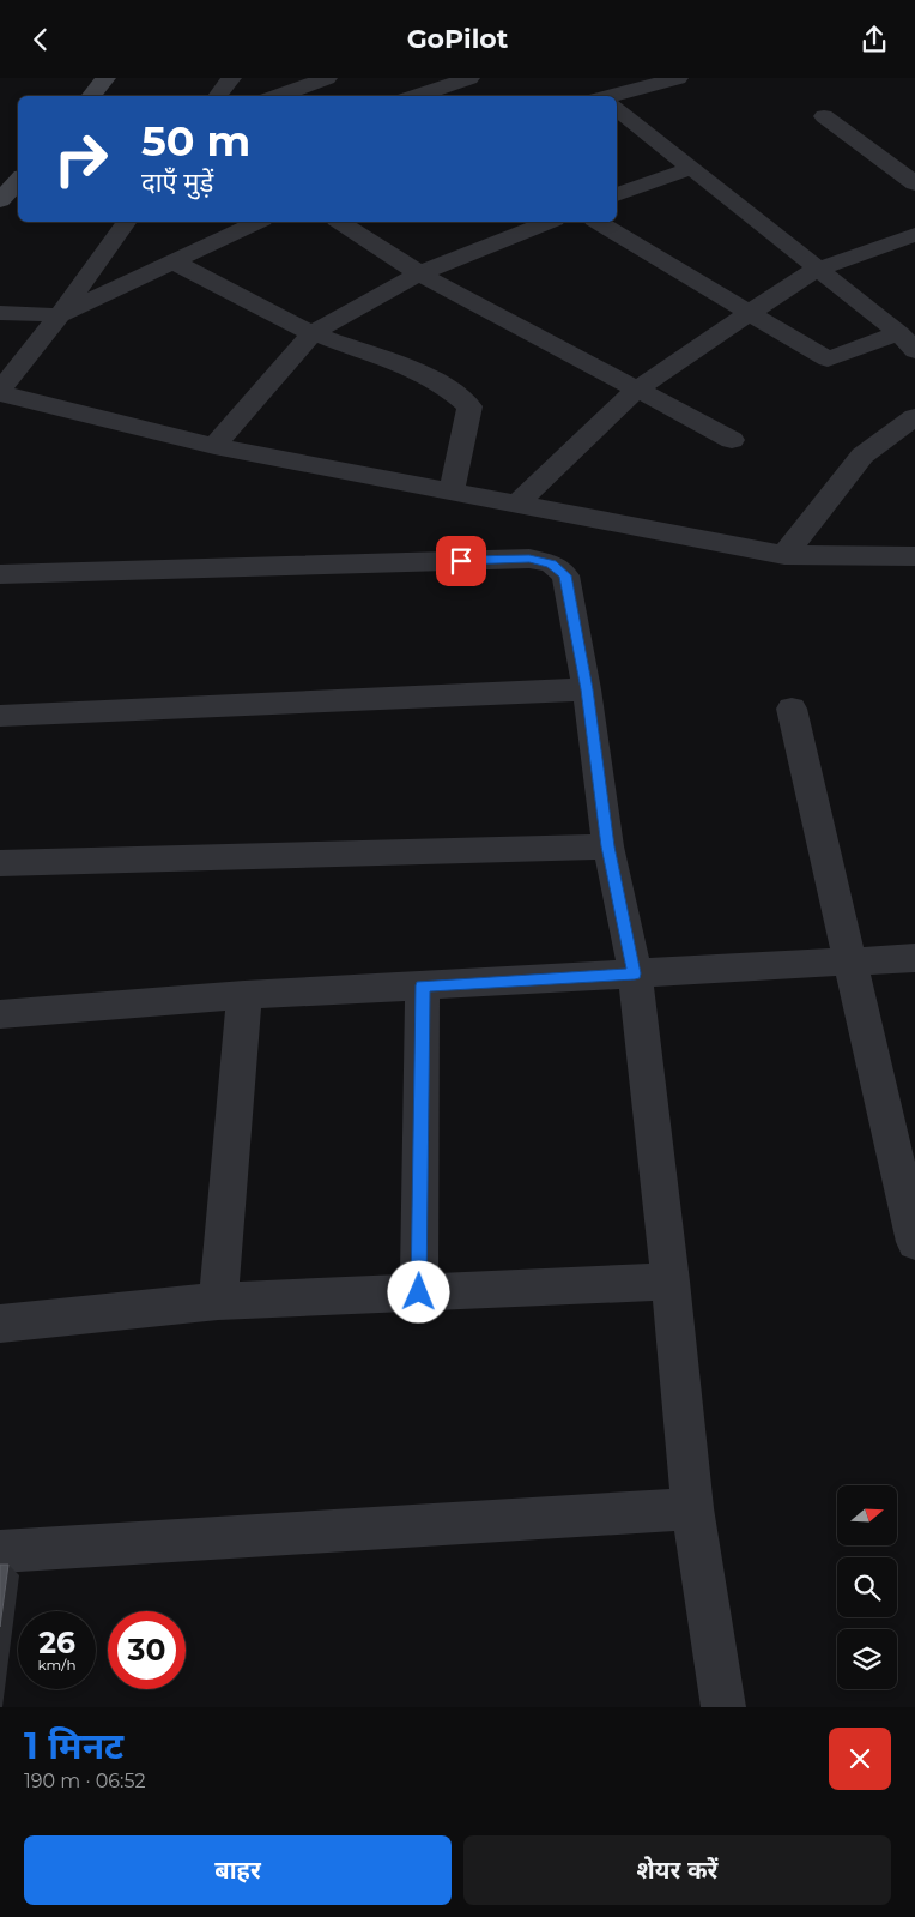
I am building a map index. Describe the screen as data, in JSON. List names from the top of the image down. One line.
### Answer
{"north":"right","page":{"header":"GoPilot","turn":["50 m","दाएँ मुड़ें"],"speed":"26 km/h","limit":"30","heading":["1 मिनट","190 m · 06:52"],"buttons":["बाहर","शेयर करें"]}}
